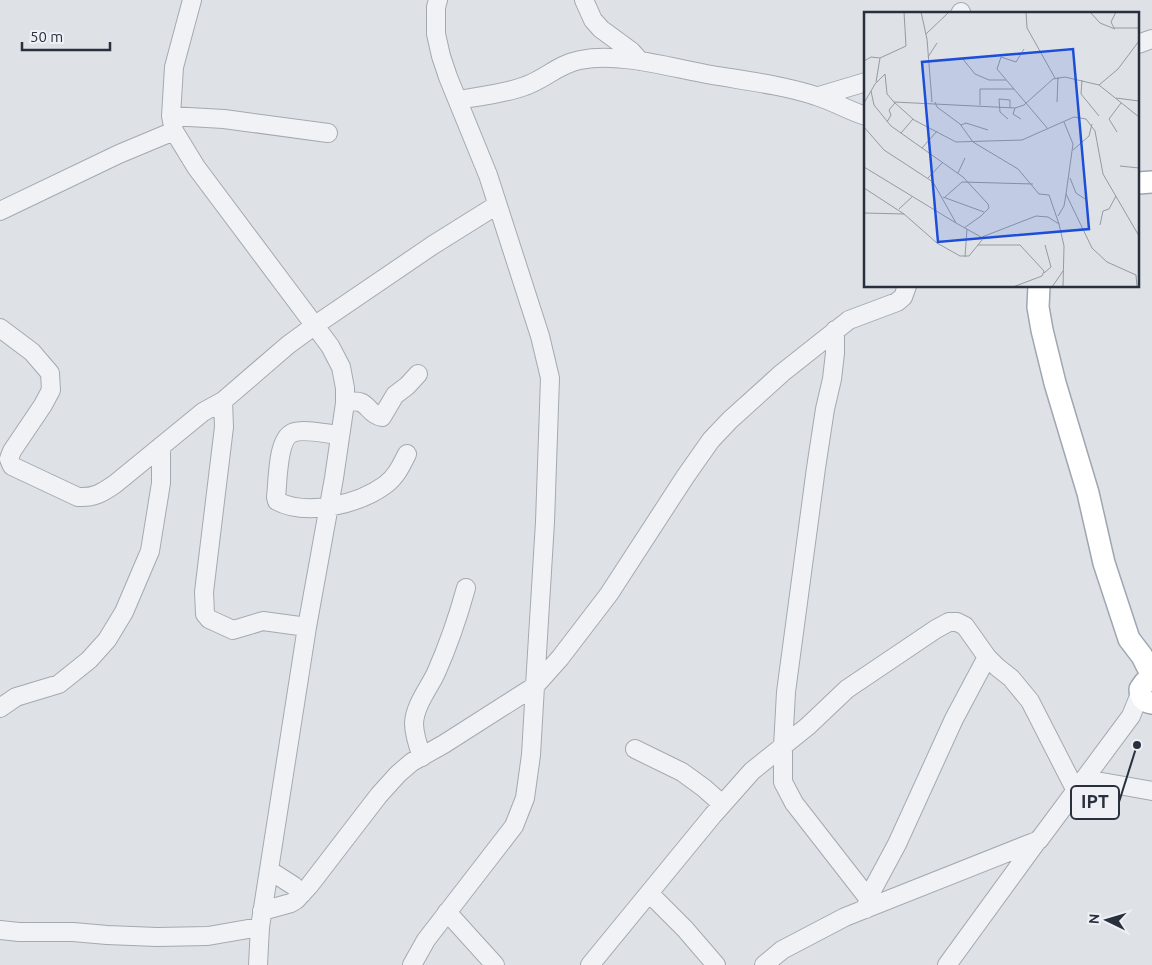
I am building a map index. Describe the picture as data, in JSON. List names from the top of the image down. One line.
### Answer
{"places":["IPT"],"scale_bar":"50 m","north":"left"}
